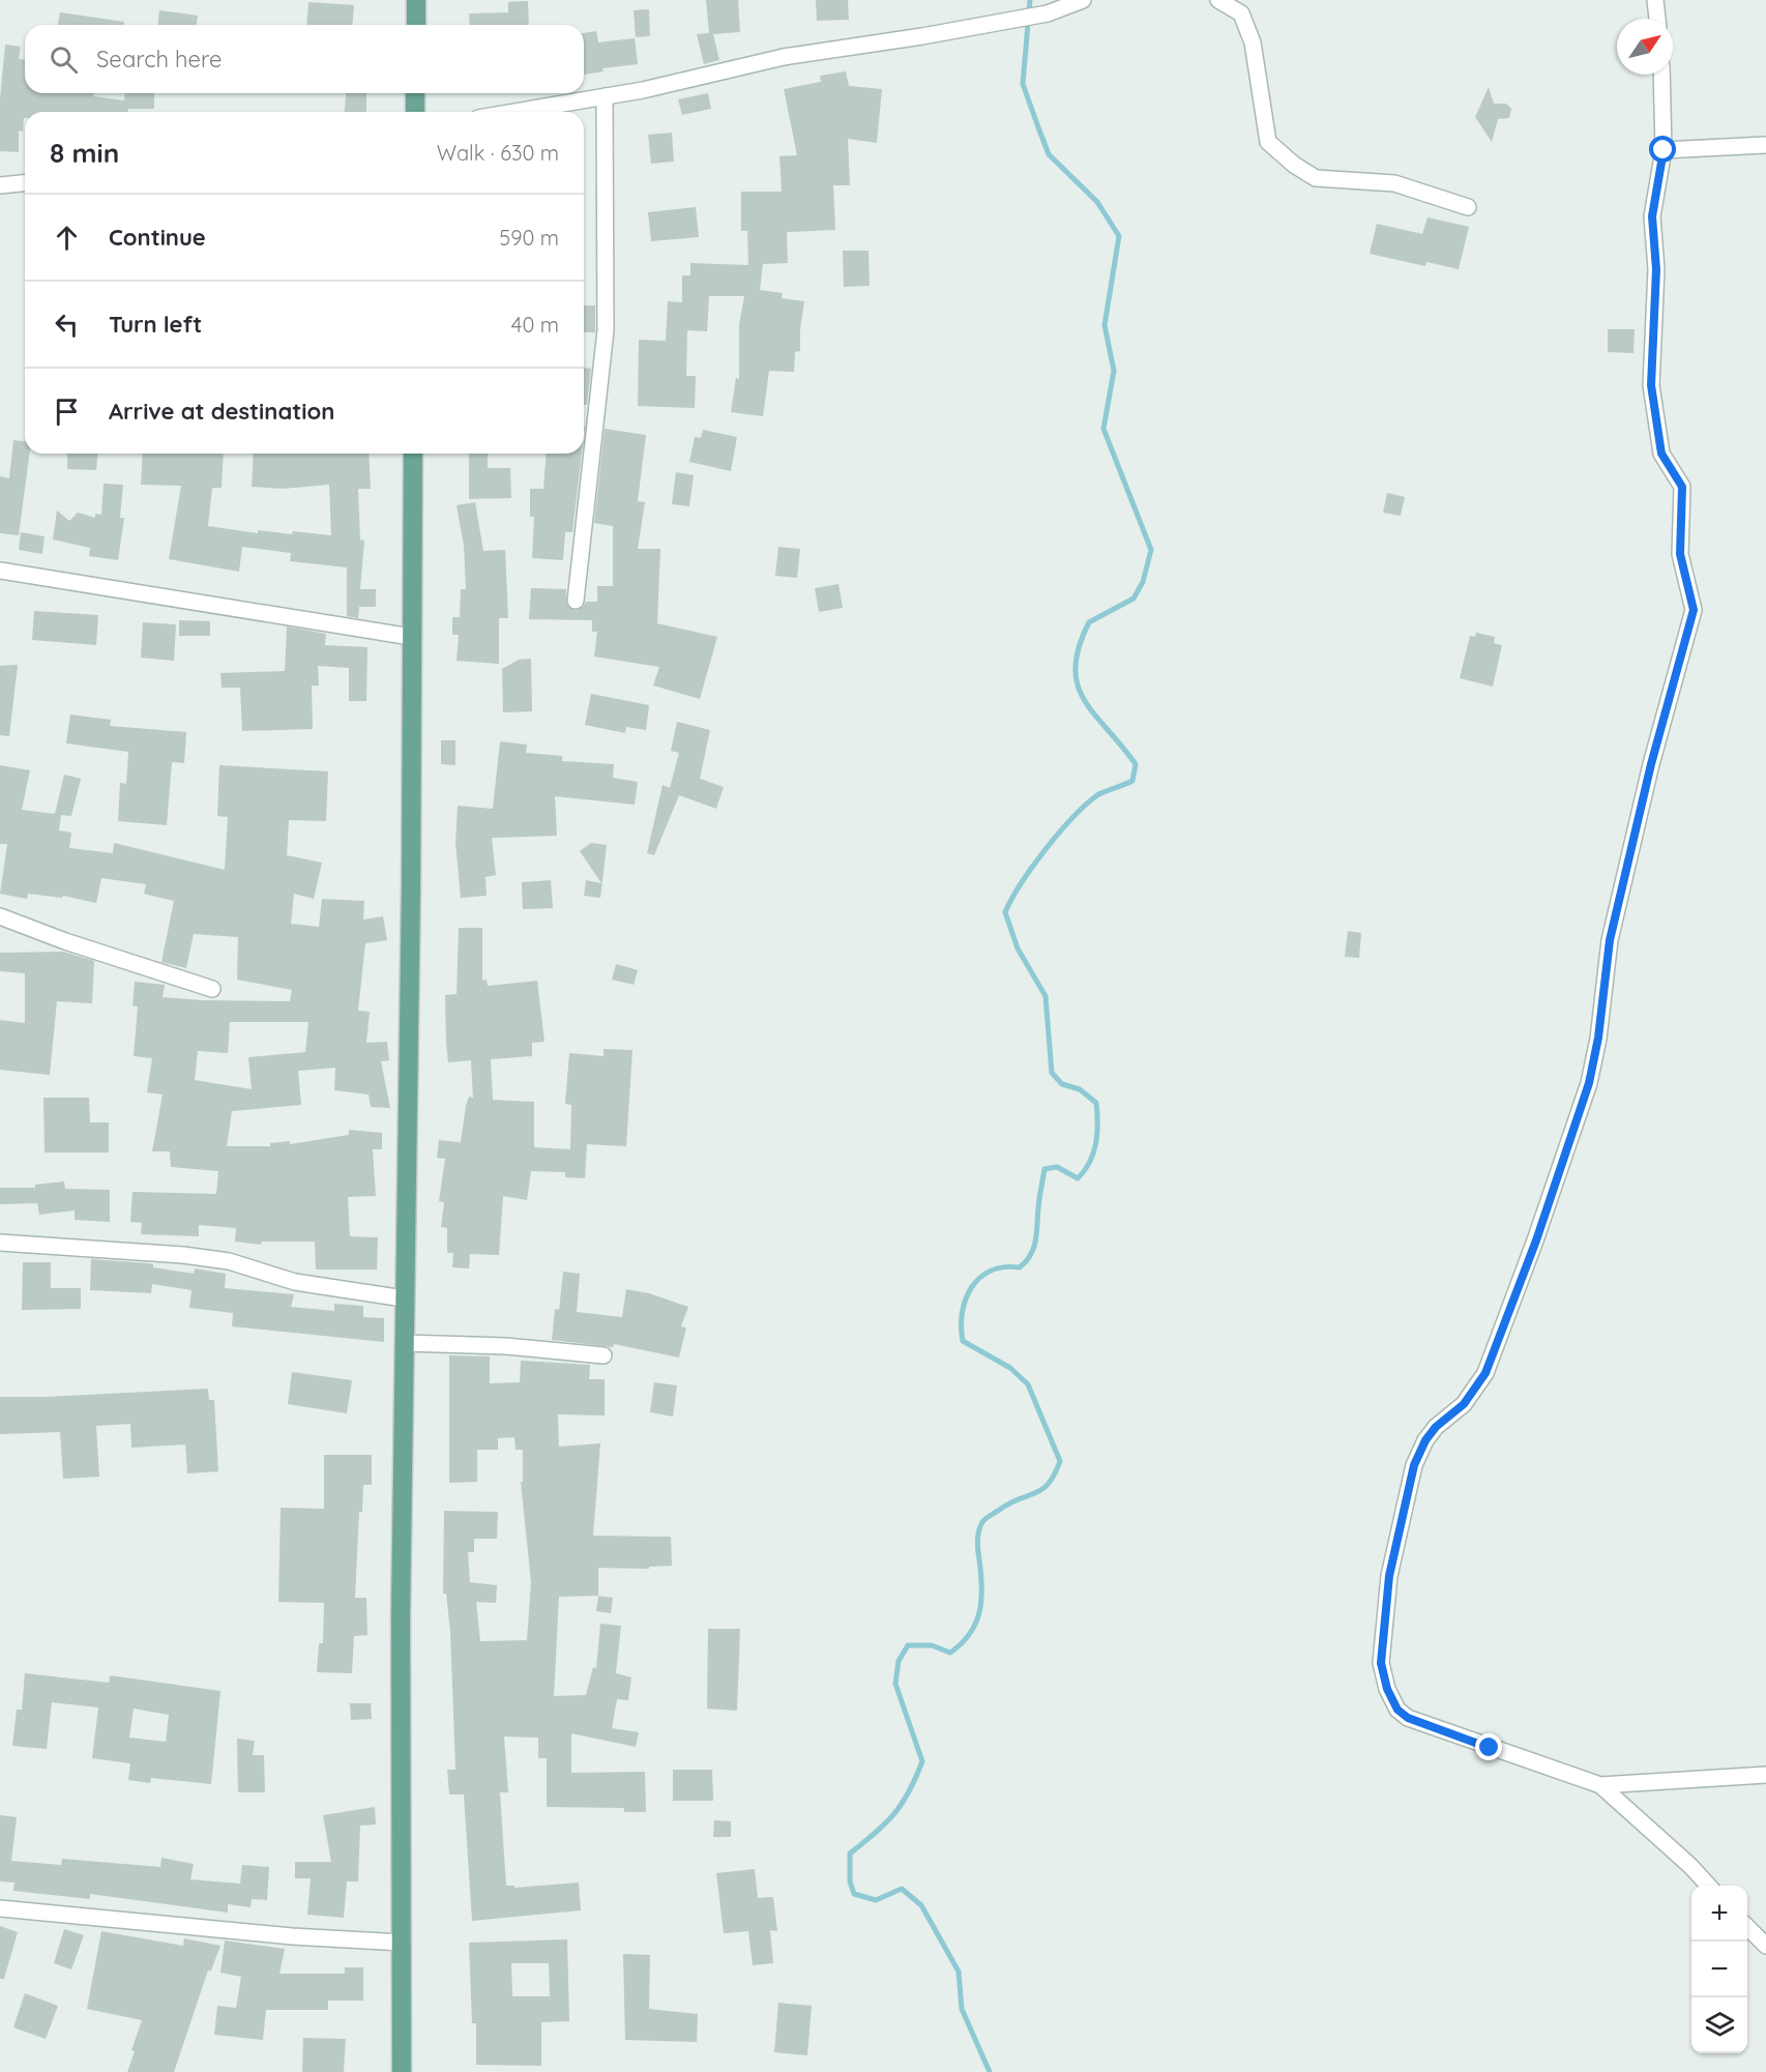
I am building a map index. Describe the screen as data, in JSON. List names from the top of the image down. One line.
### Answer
{"north":"top right","page":{"search":"Search here","heading":["8 min","Walk · 630 m"],"list":[["Continue","590 m"],["Turn left","40 m"],"Arrive at destination"],"map_buttons":["+","−"]}}
